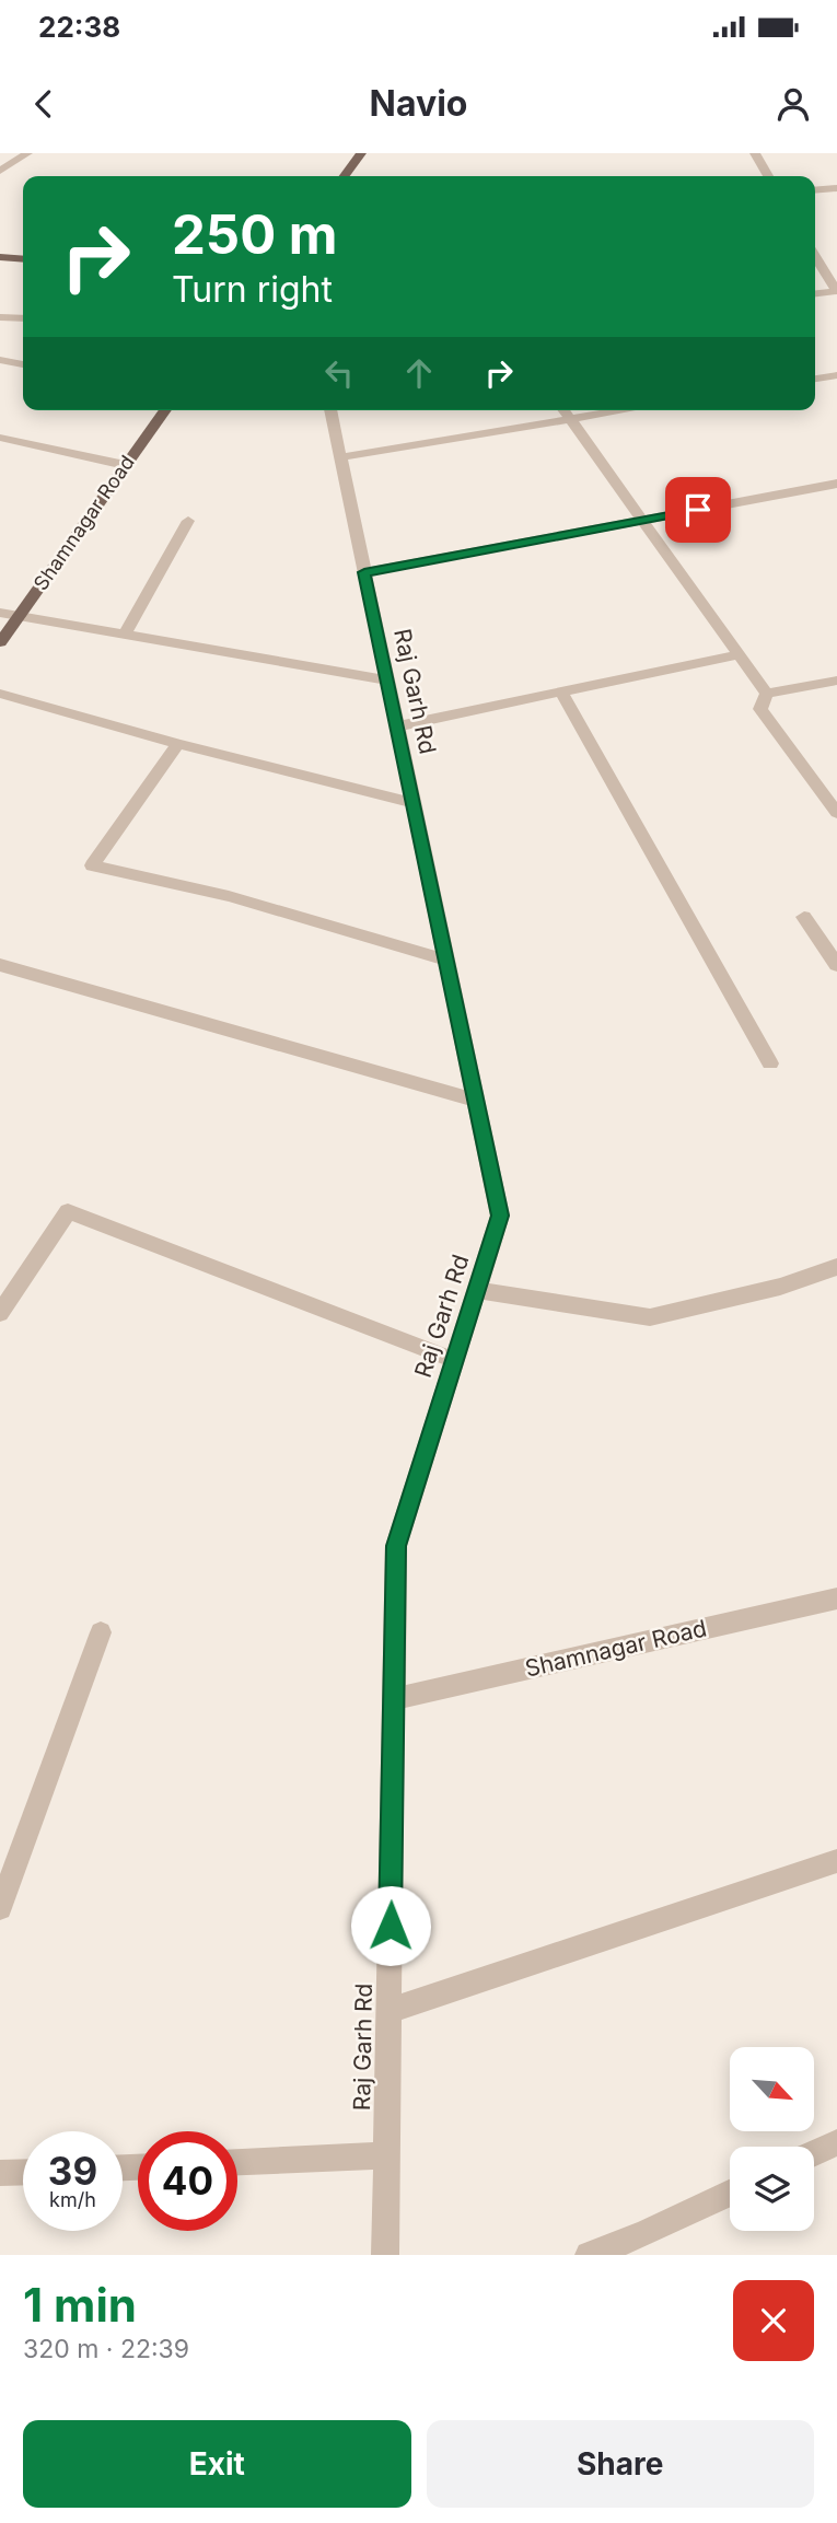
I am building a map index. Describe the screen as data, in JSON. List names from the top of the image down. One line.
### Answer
{"streets":{"main road":["Shamnagar Road"],"street":["Raj Garh Rd"]},"crossings":[["Shamnagar Road","Raj Garh Rd"]],"north":"bottom right","page":{"status":"22:38","header":"Navio","turn":["250 m","Turn right"],"speed":"39 km/h","limit":"40","heading":["1 min","320 m · 22:39"],"buttons":["Exit","Share"]}}
